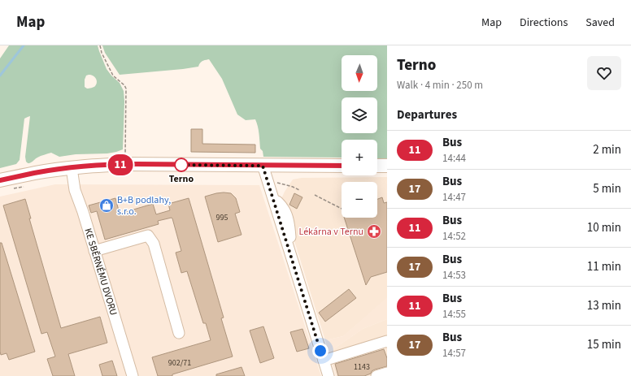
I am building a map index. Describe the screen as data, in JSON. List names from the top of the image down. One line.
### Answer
{"streets":{"street":["KE SBĚRNÉMU DVORU"]},"places":{"other":["Terno"],"shop":["B+B podlahy, s.r.o."],"pharmacy":["Lékárna v Ternu"]},"lines":["bus line 11"],"house_numbers":["995","902/71","1143"],"north":"bottom","page":{"header":"Map","nav":["Map","Directions","Saved"],"on_map":"11","heading":[["Terno","Walk · 4 min · 250 m"],"Departures"],"map_buttons":["+","−"],"list":[{"mark":"11","name":"Bus","note":"14:44","value":"2 min"},{"mark":"17","name":"Bus","note":"14:47","value":"5 min"},{"mark":"11","name":"Bus","note":"14:52","value":"10 min"},{"mark":"17","name":"Bus","note":"14:53","value":"11 min"},{"mark":"11","name":"Bus","note":"14:55","value":"13 min"},{"mark":"17","name":"Bus","note":"14:57","value":"15 min"}]}}
